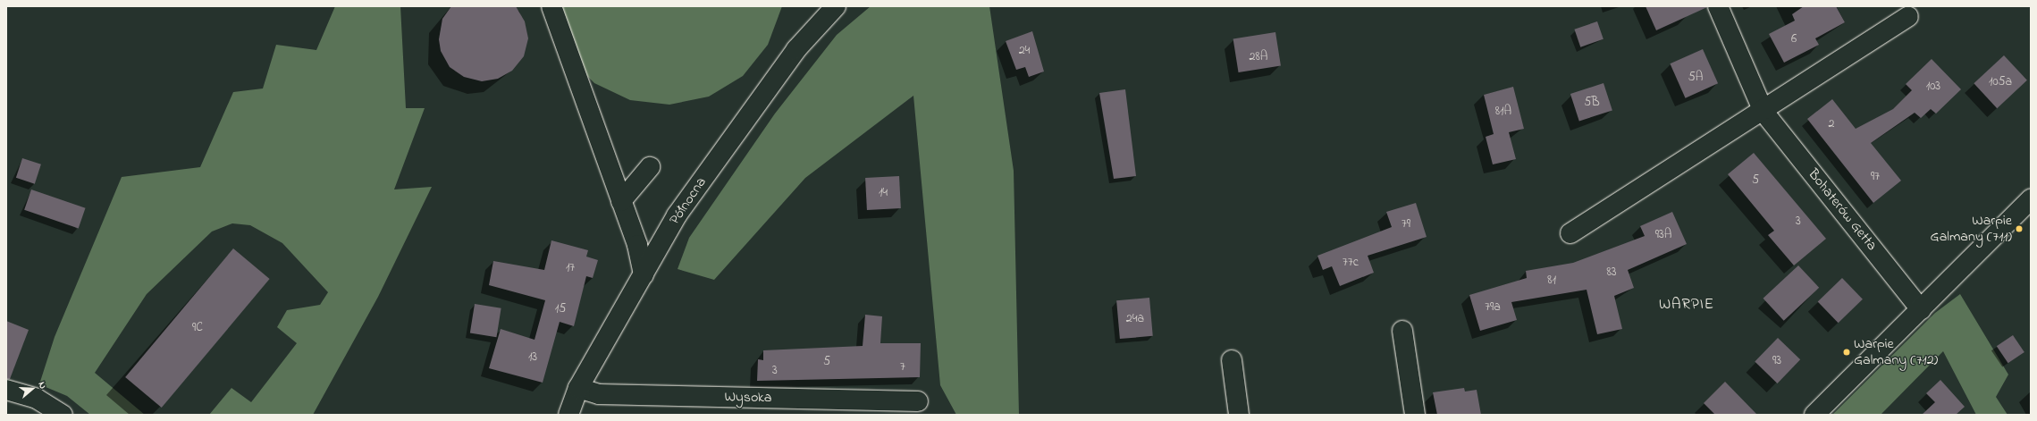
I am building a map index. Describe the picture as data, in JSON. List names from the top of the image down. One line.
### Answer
{"streets":{"street":["Północna","Bohaterów Getta","Wysoka"]},"crossings":[["Północna","Wysoka"]],"districts":["WARPIE"],"places":["Warpie Galmany (711)","Warpie Galmany (712)"],"house_numbers":["6","24","28A","5A","105a","103","5B","81A","2","97","5","14","3","79","93A","77c","17","83","81","79a","15","24a","9C","13","93","5","7","3"],"north":"right"}
